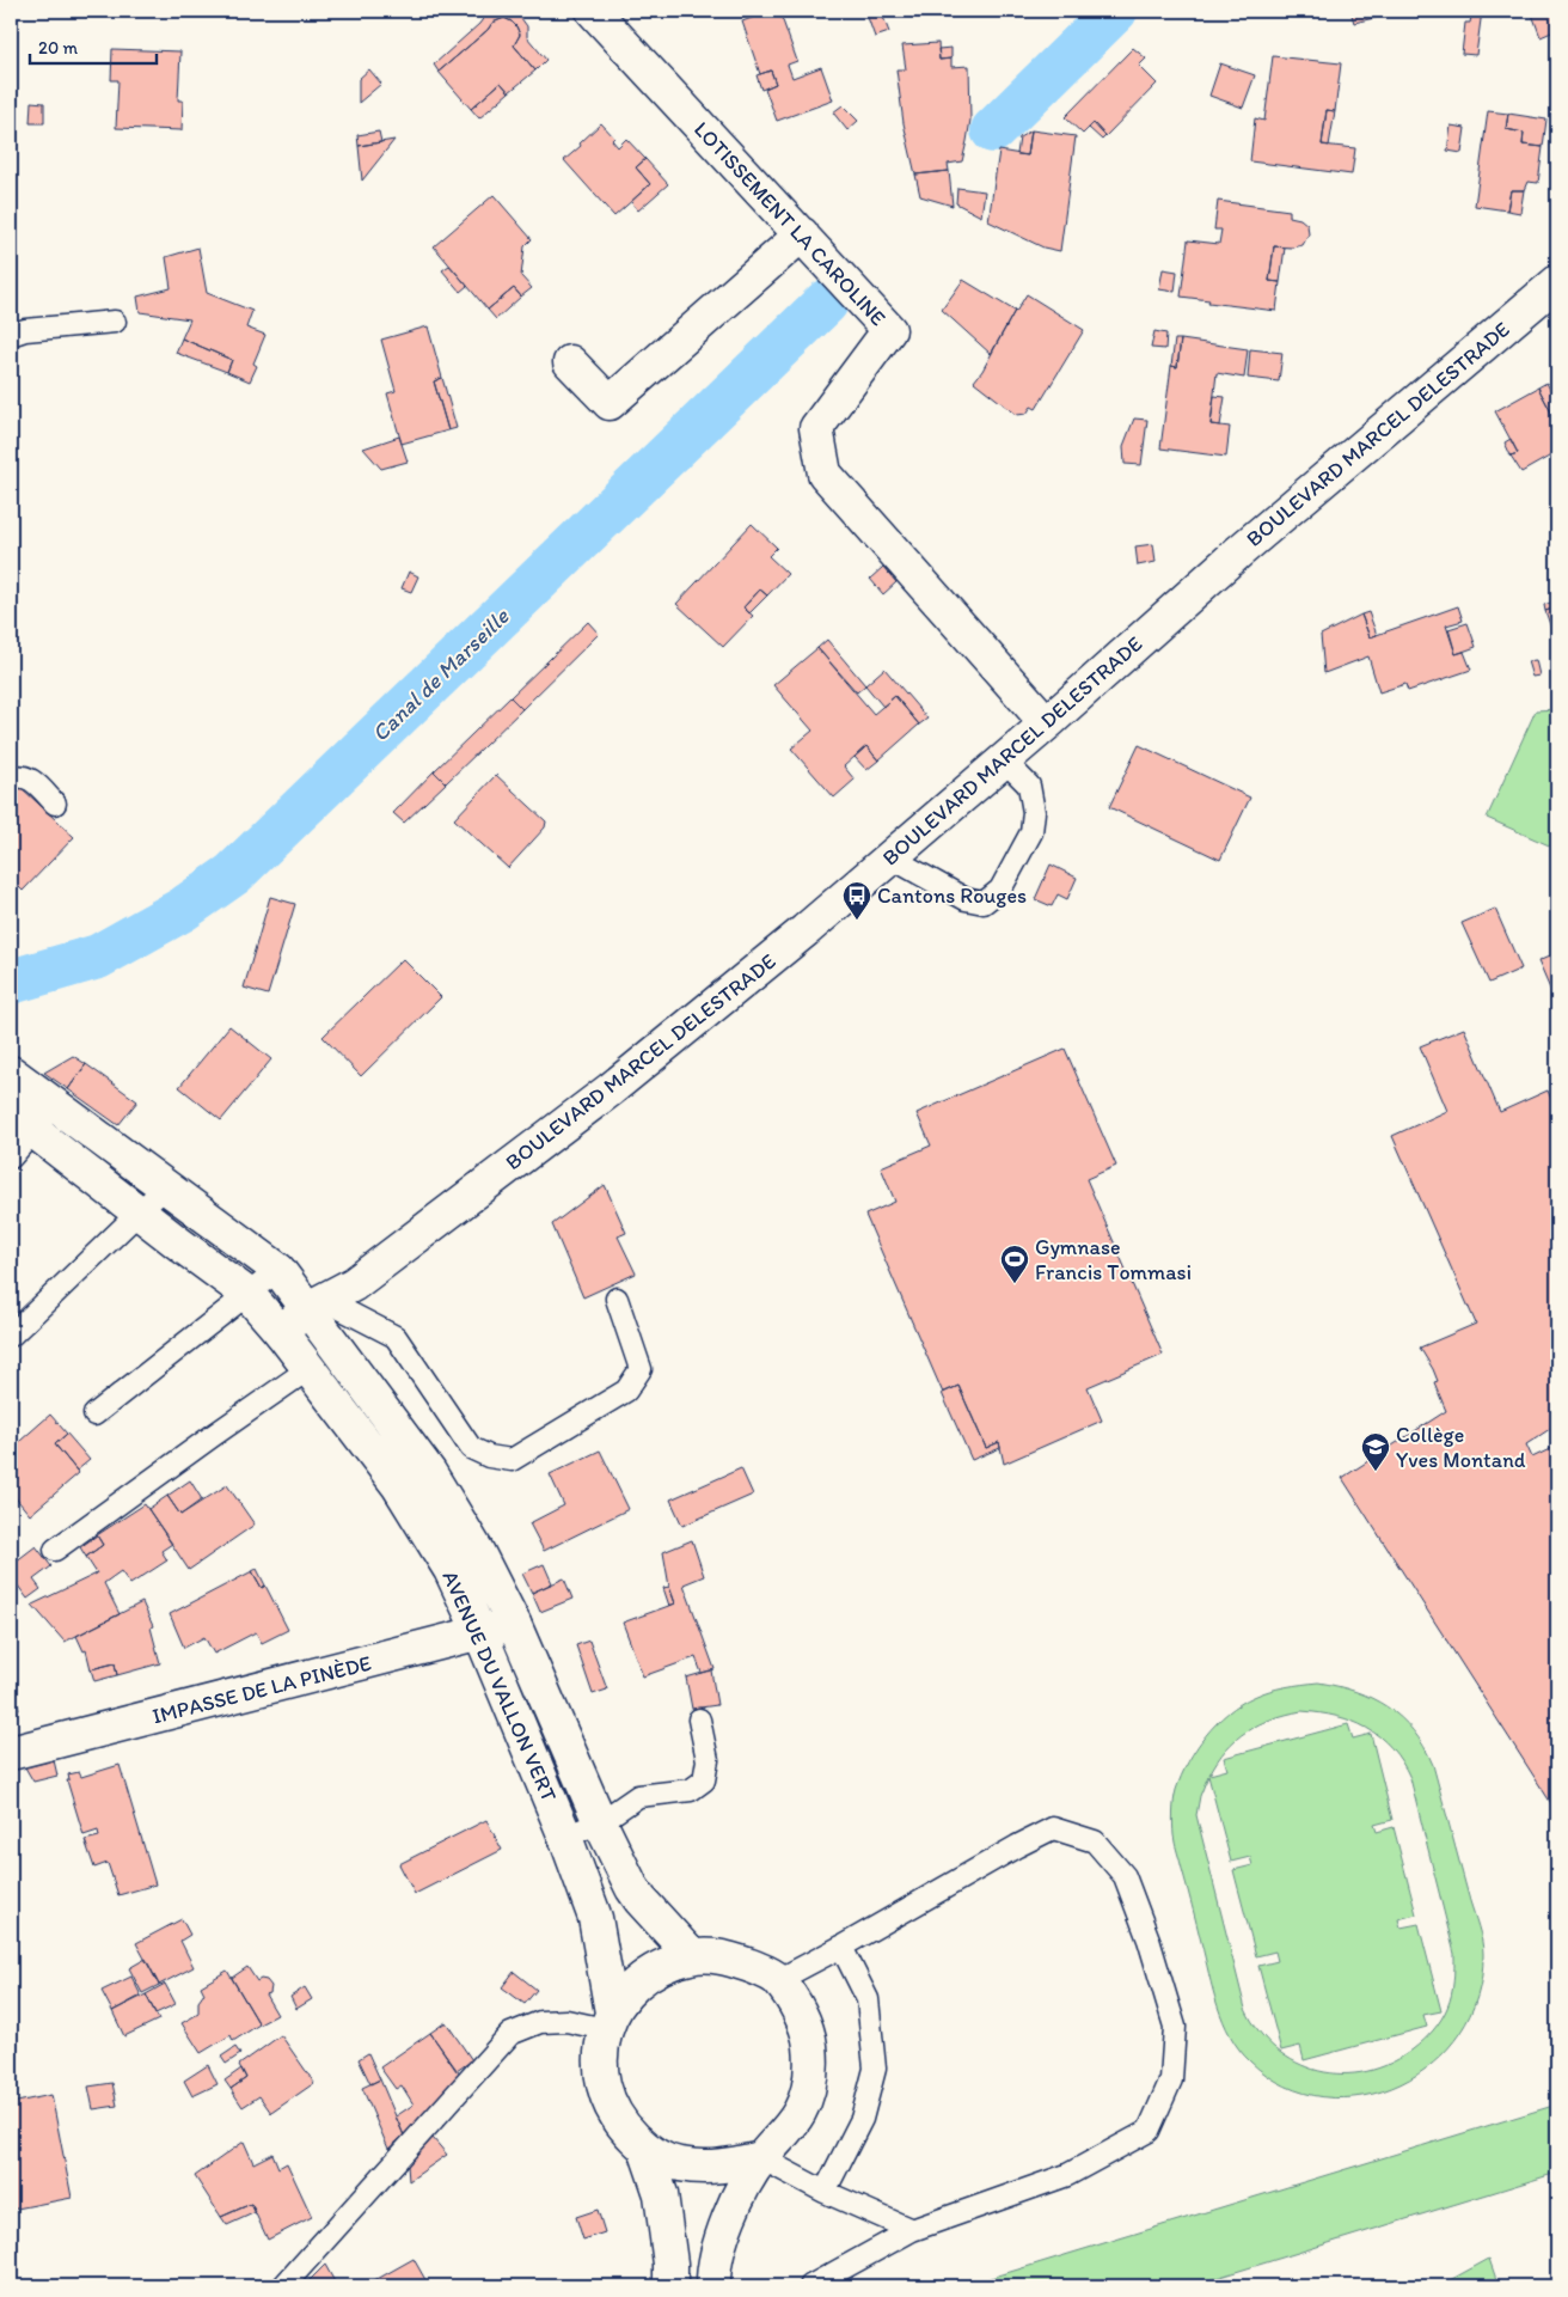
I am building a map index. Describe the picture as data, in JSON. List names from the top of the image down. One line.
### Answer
{"streets":{"street":["LOTISSEMENT LA CAROLINE","BOULEVARD MARCEL DELESTRADE","AVENUE DU VALLON VERT","IMPASSE DE LA PINÈDE"]},"crossings":[["LOTISSEMENT LA CAROLINE","BOULEVARD MARCEL DELESTRADE"],["BOULEVARD MARCEL DELESTRADE","AVENUE DU VALLON VERT"],["AVENUE DU VALLON VERT","IMPASSE DE LA PINÈDE"]],"water":["Canal de Marseille"],"places":{"bus stop":["Cantons Rouges"],"sports":["Gymnase Francis Tommasi"],"school or university":["Collège Yves Montand"]},"scale_bar":"20 m"}
